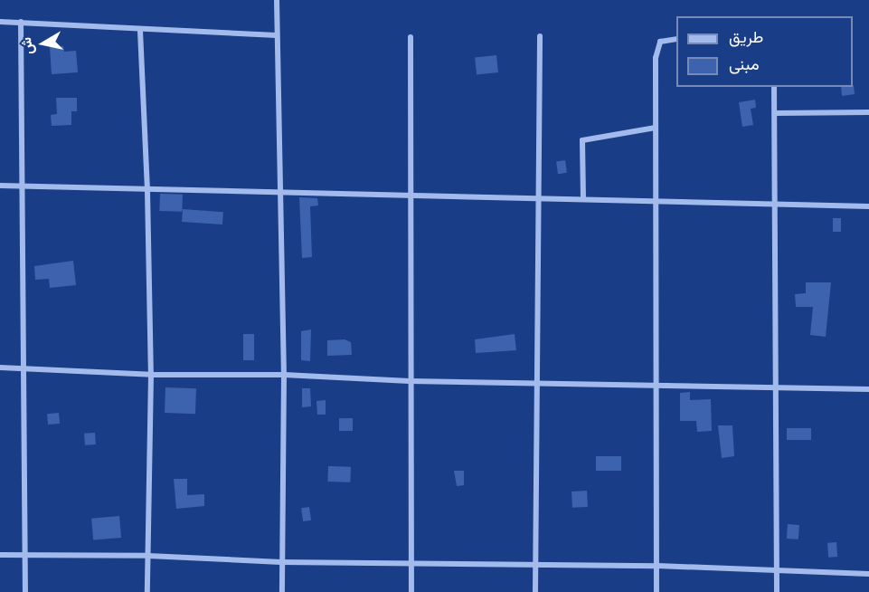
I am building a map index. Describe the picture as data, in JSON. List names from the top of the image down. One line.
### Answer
{"legend":["طريق","مبنى"],"north":"left"}
